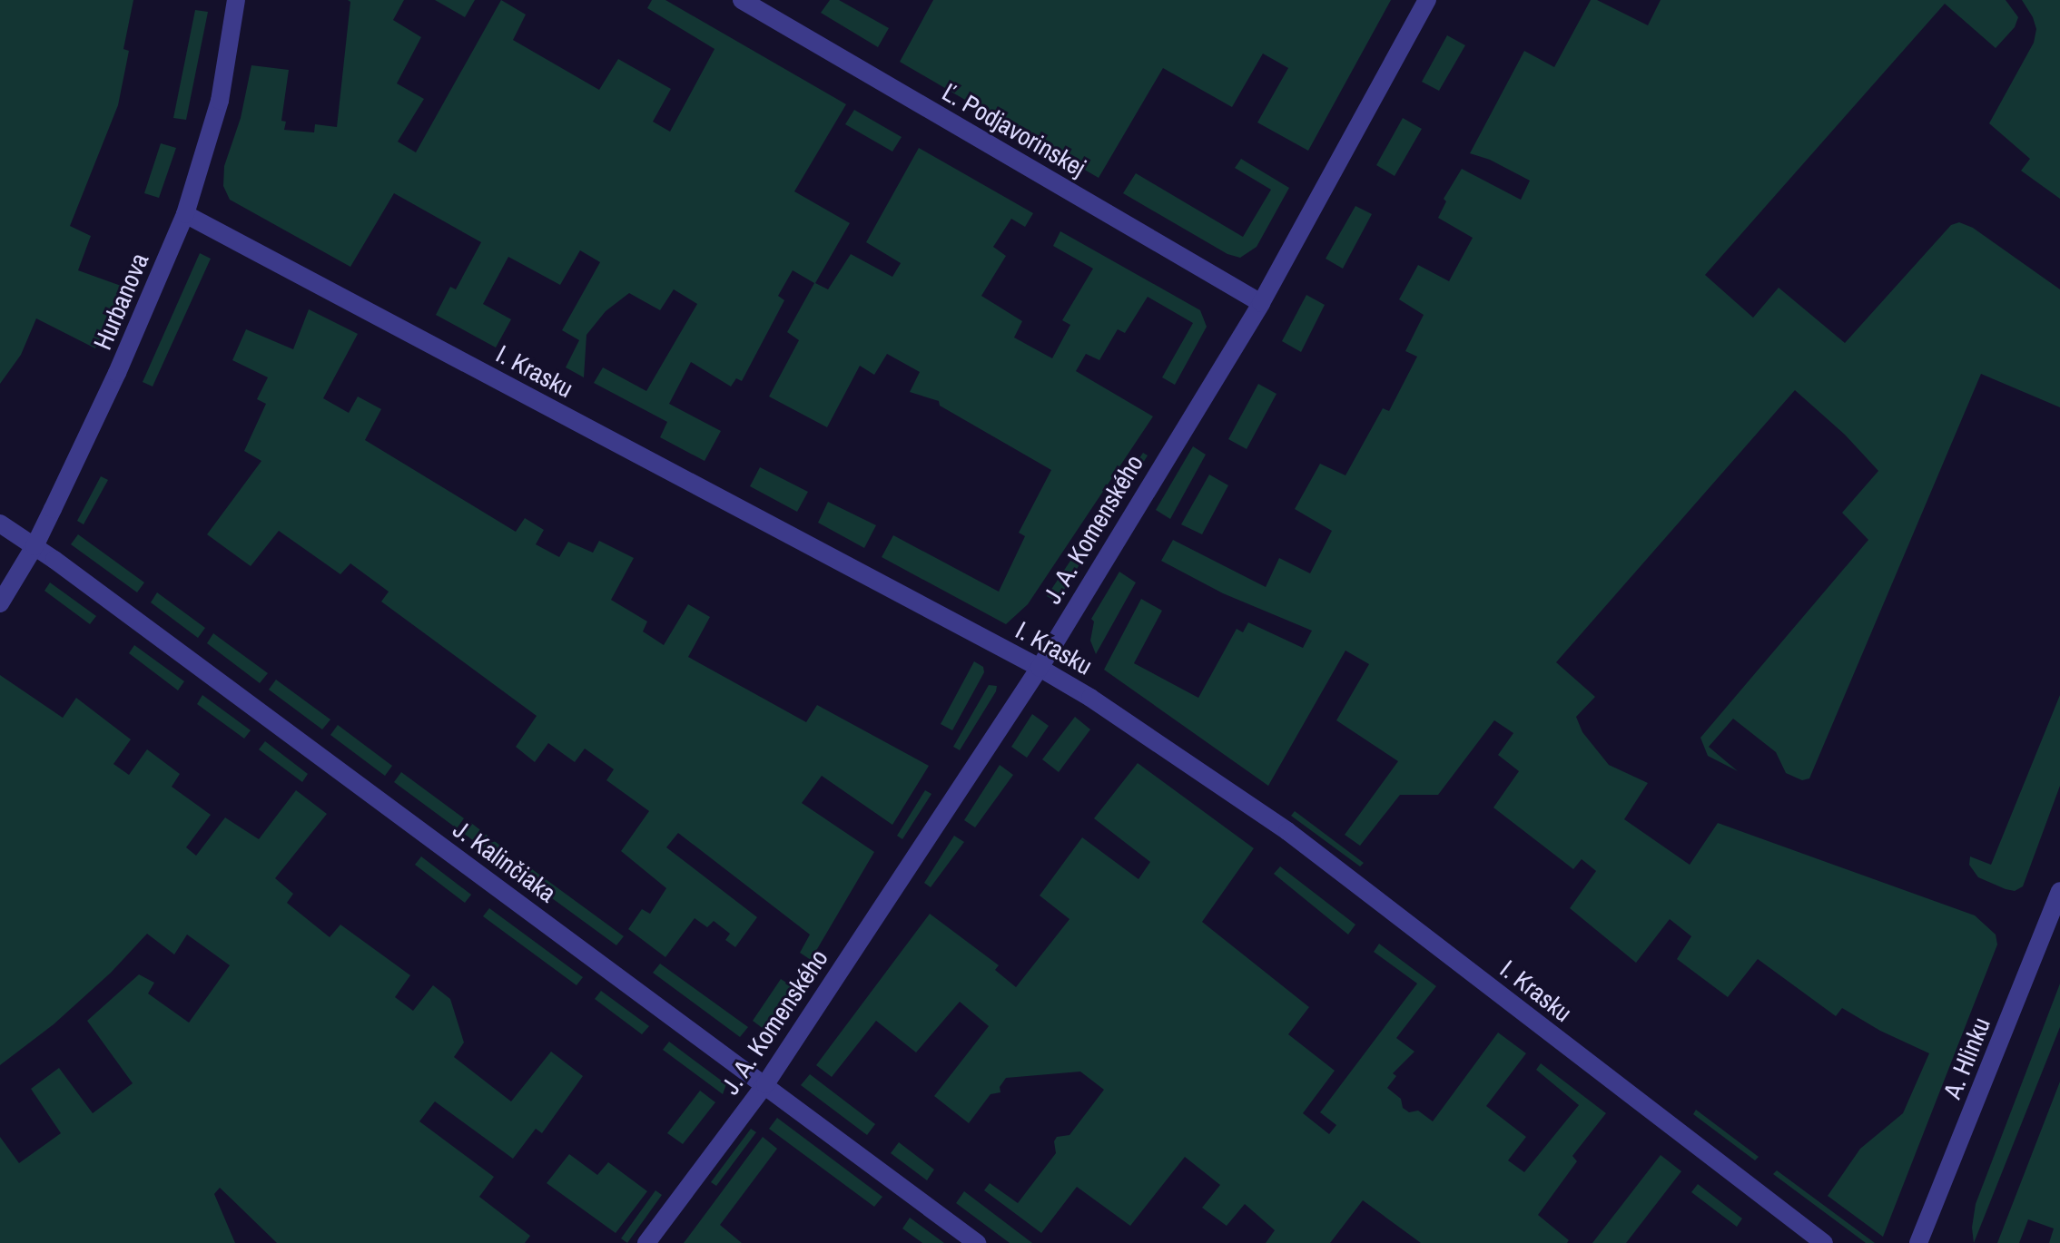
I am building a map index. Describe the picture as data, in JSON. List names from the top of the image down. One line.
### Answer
{"streets":{"street":["Ľ. Podjavorinskej","Hurbanova","I. Krasku","J. A. Komenského","J. Kalinčiaka","A. Hlinku"]},"crossings":[["Ľ. Podjavorinskej","J. A. Komenského"],["Hurbanova","I. Krasku"],["Hurbanova","J. Kalinčiaka"],["I. Krasku","J. A. Komenského"],["J. A. Komenského","J. Kalinčiaka"]]}
